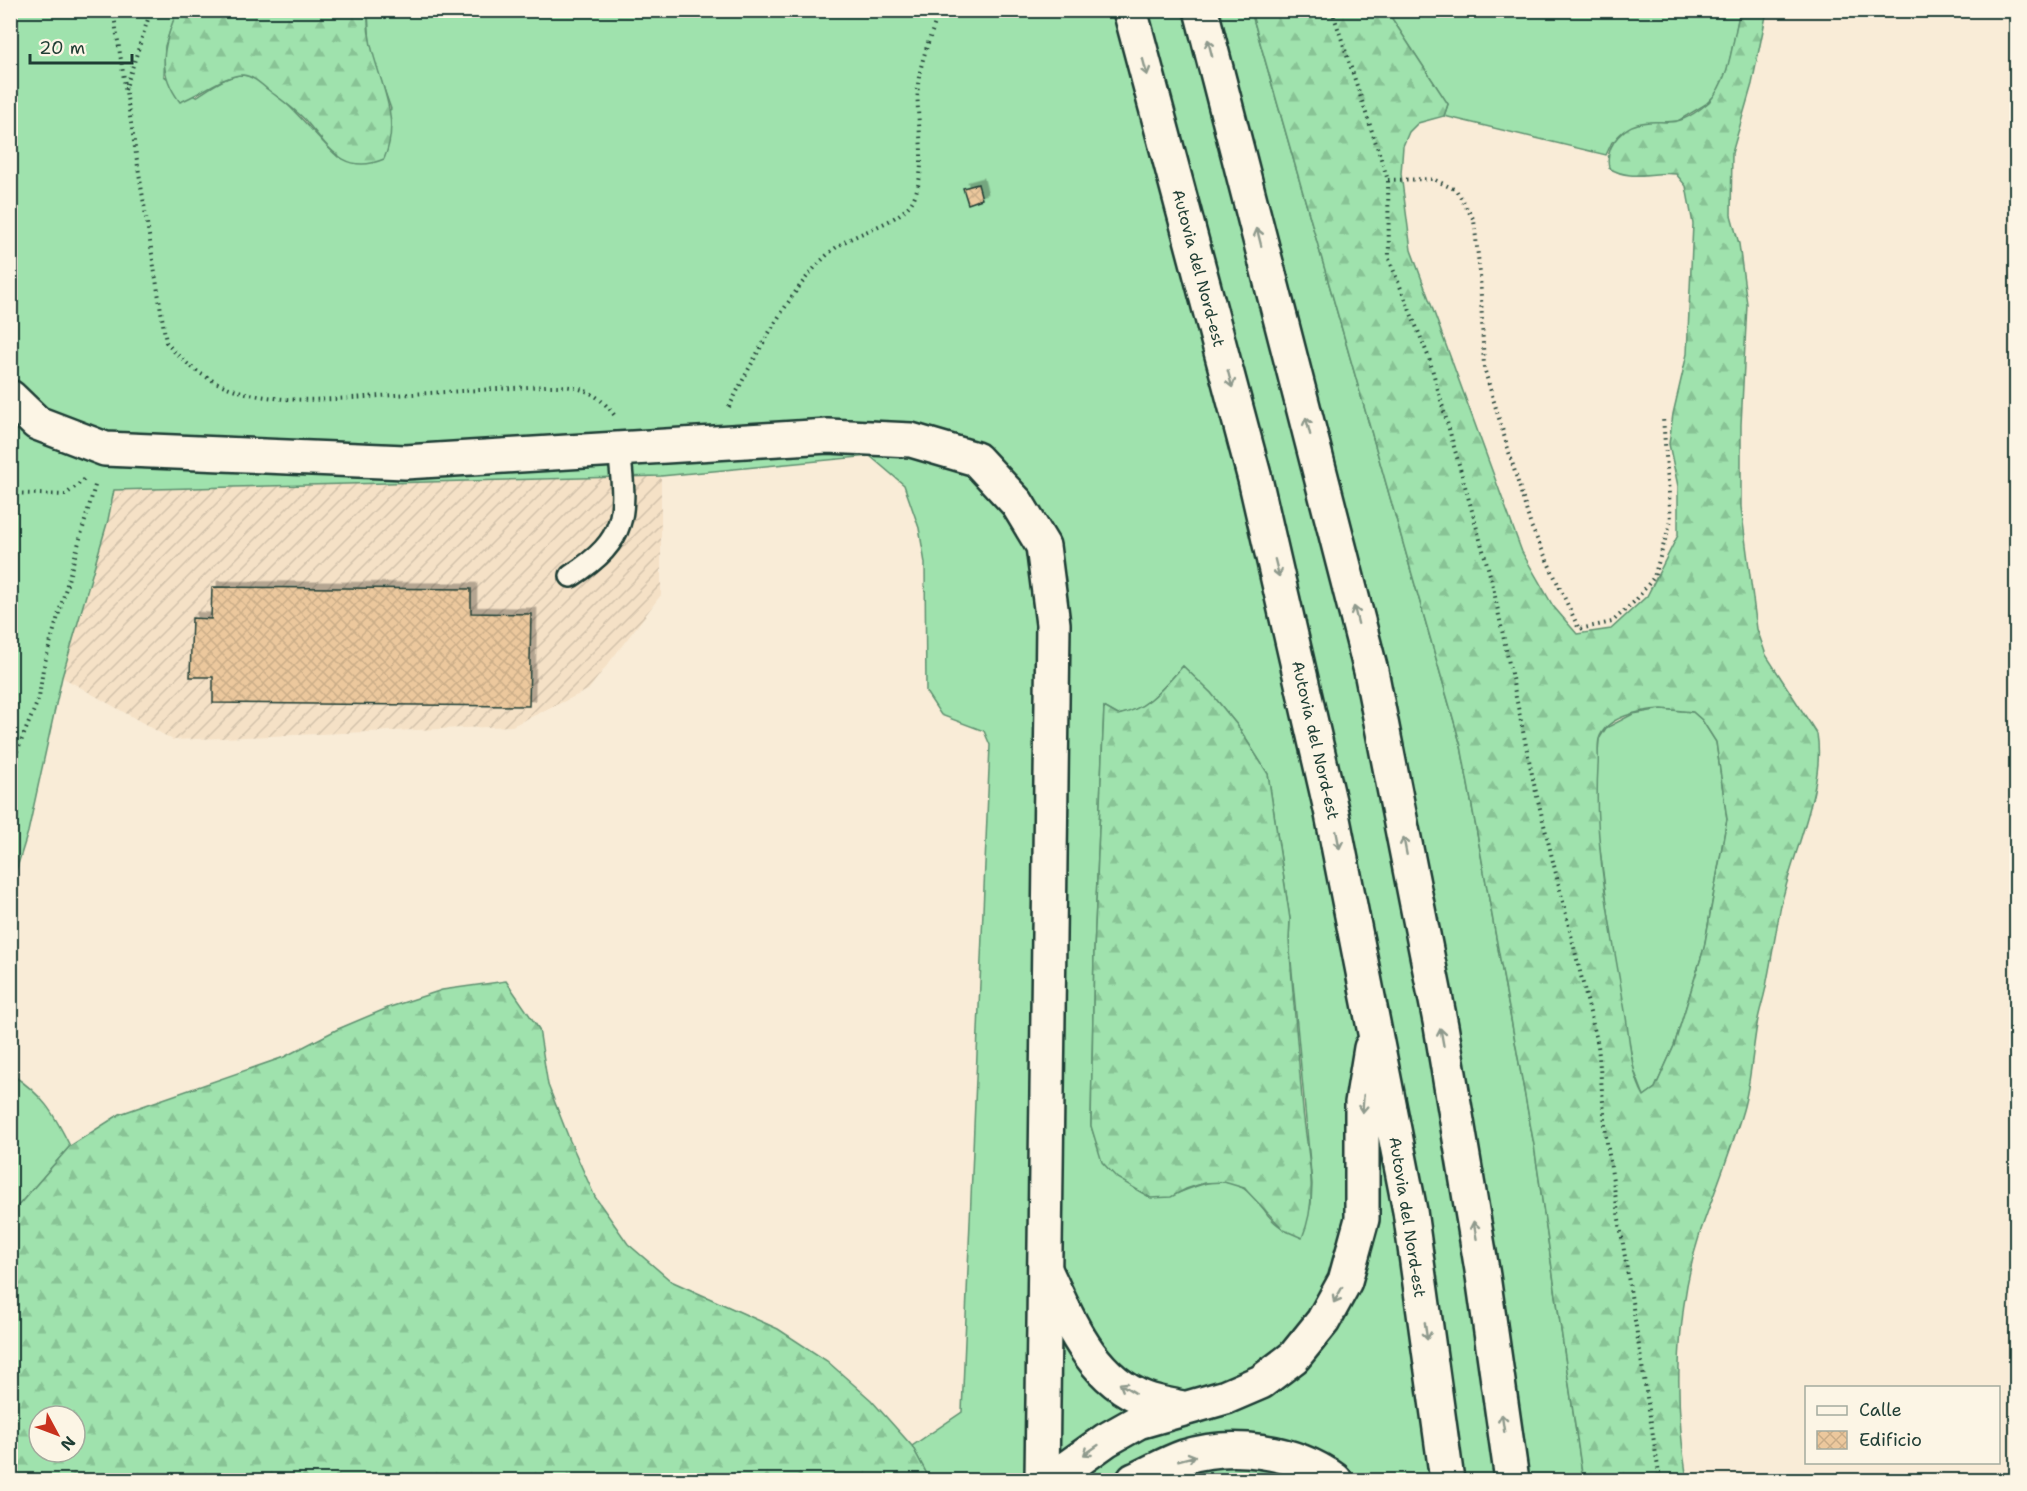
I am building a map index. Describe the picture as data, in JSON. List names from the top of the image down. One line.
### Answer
{"streets":{"main road":["Autovia del Nord-est"]},"legend":["Calle","Edificio"],"scale_bar":"20 m","north":"bottom right"}
